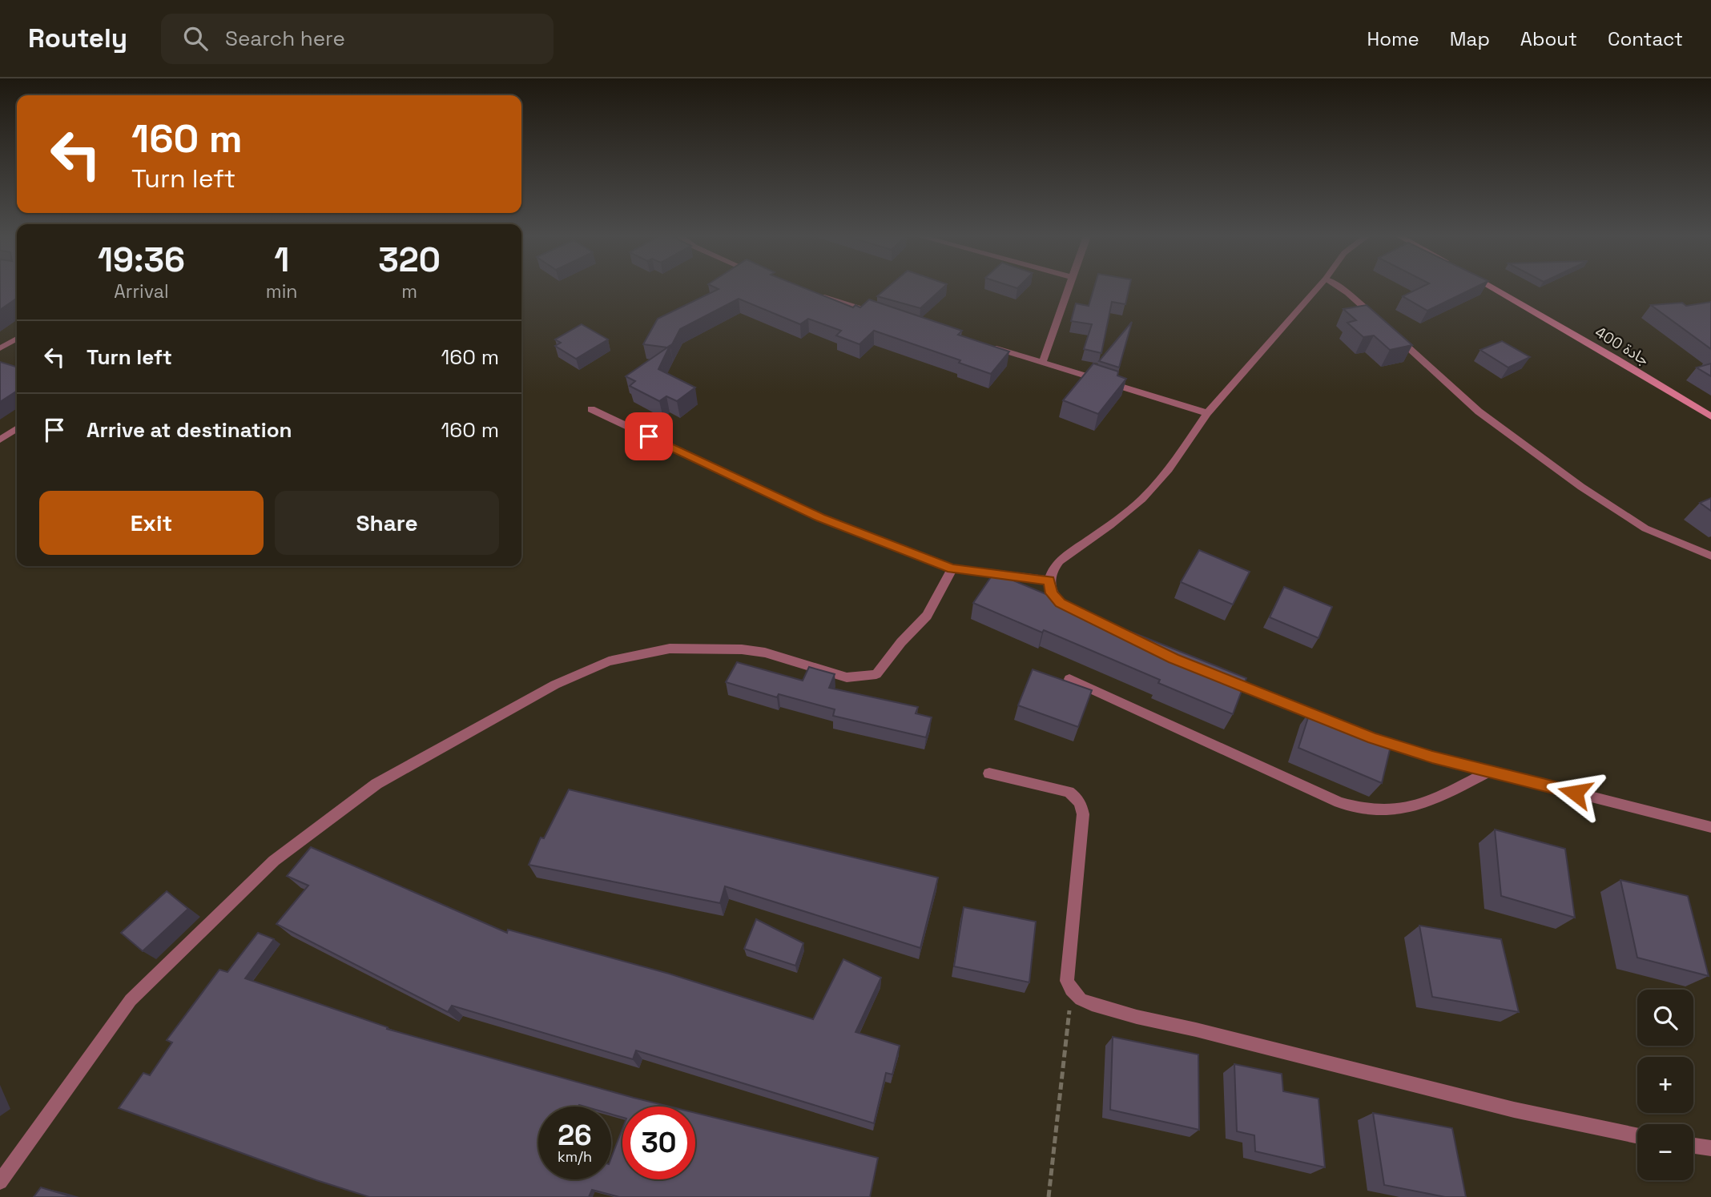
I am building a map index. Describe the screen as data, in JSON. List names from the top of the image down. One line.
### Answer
{"streets":{"main road":["جادة 400"]},"page":{"header":"Routely","search":"Search here","nav":["Home","Map","About","Contact"],"turn":["160 m","Turn left"],"eta":["19:36","Arrival","1","min","320","m"],"list":[{"name":"Turn left","value":"160 m"},{"name":"Arrive at destination","value":"160 m"}],"buttons":["Exit","Share"],"map_buttons":["+","−"],"speed":"26 km/h","limit":"30"}}
